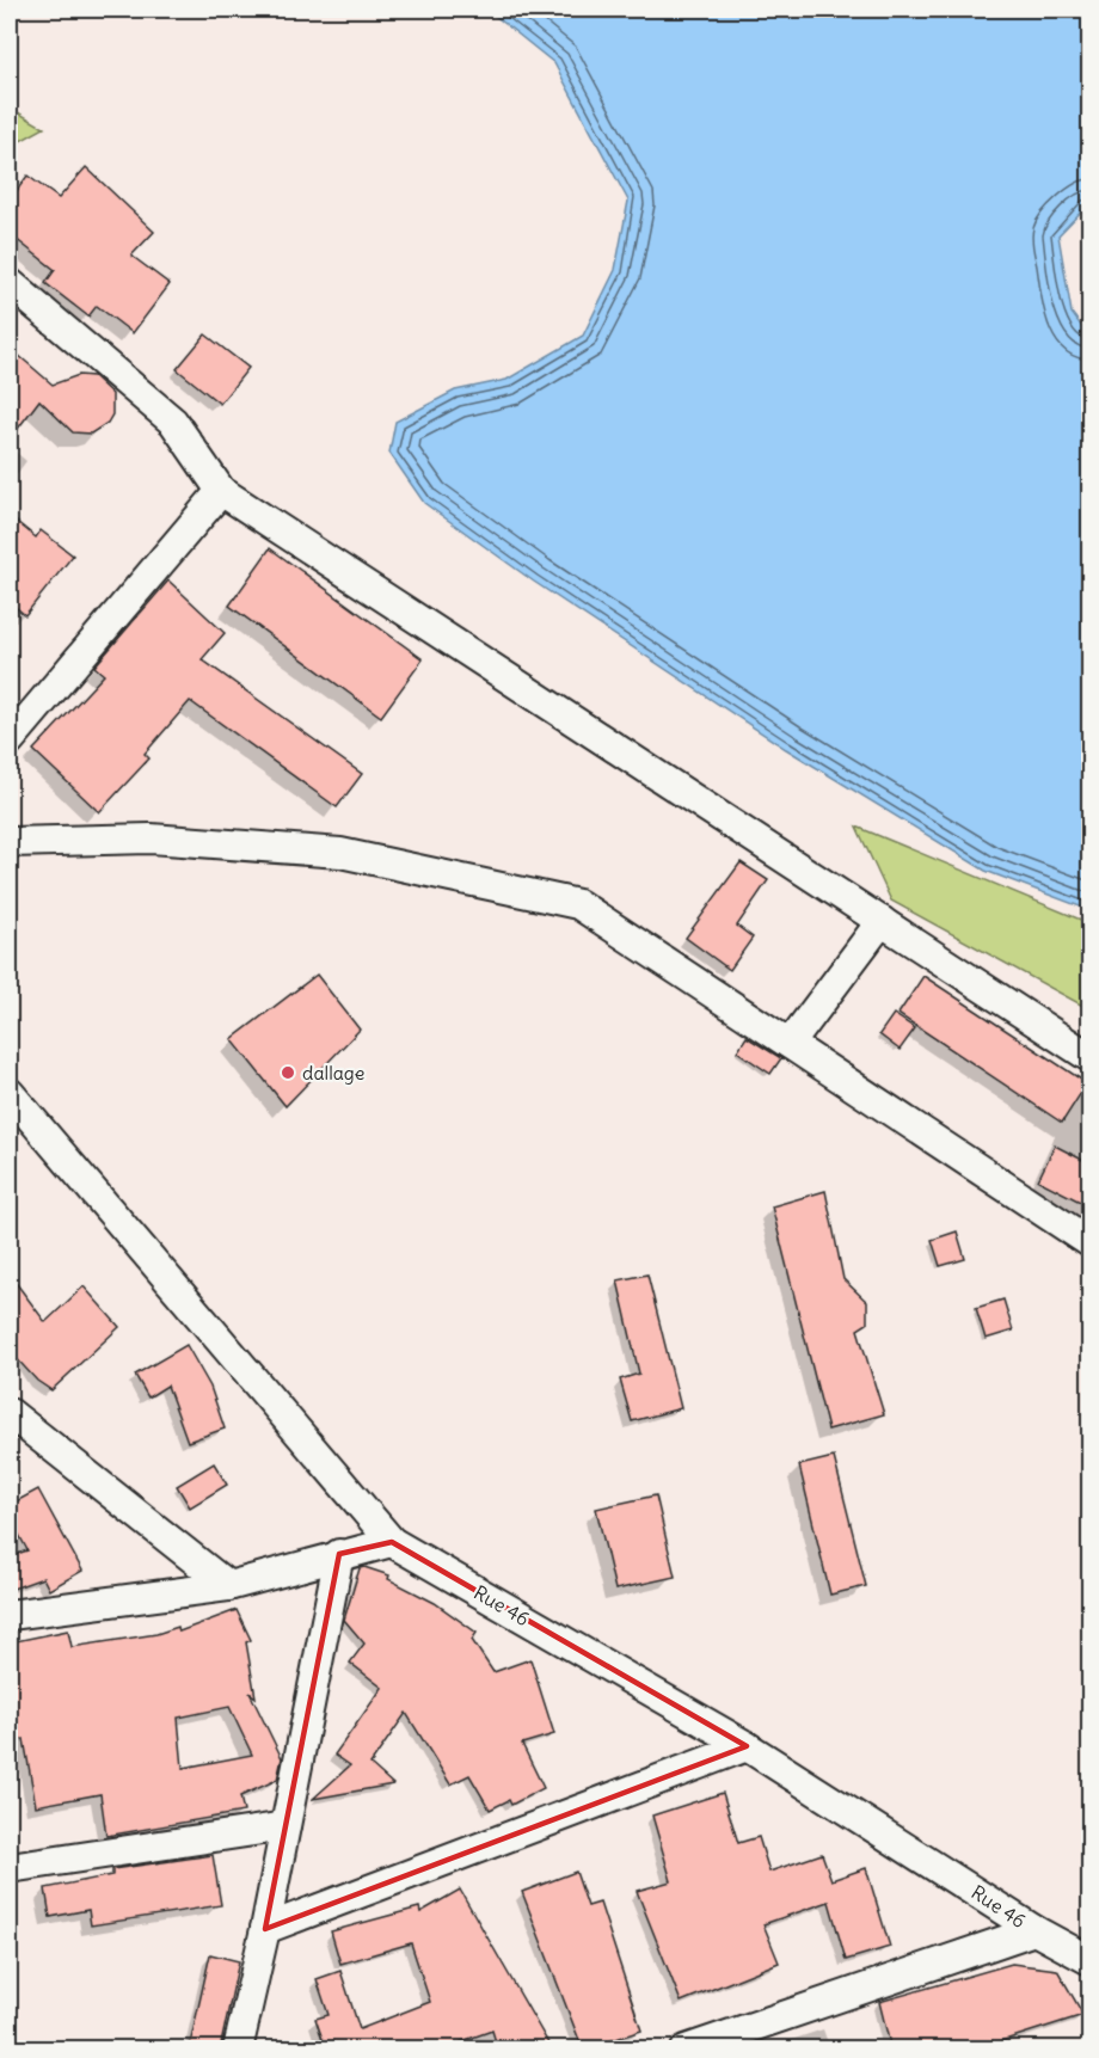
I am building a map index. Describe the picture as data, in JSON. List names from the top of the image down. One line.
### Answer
{"streets":{"street":["Rue 46"]},"places":["dallage"]}
